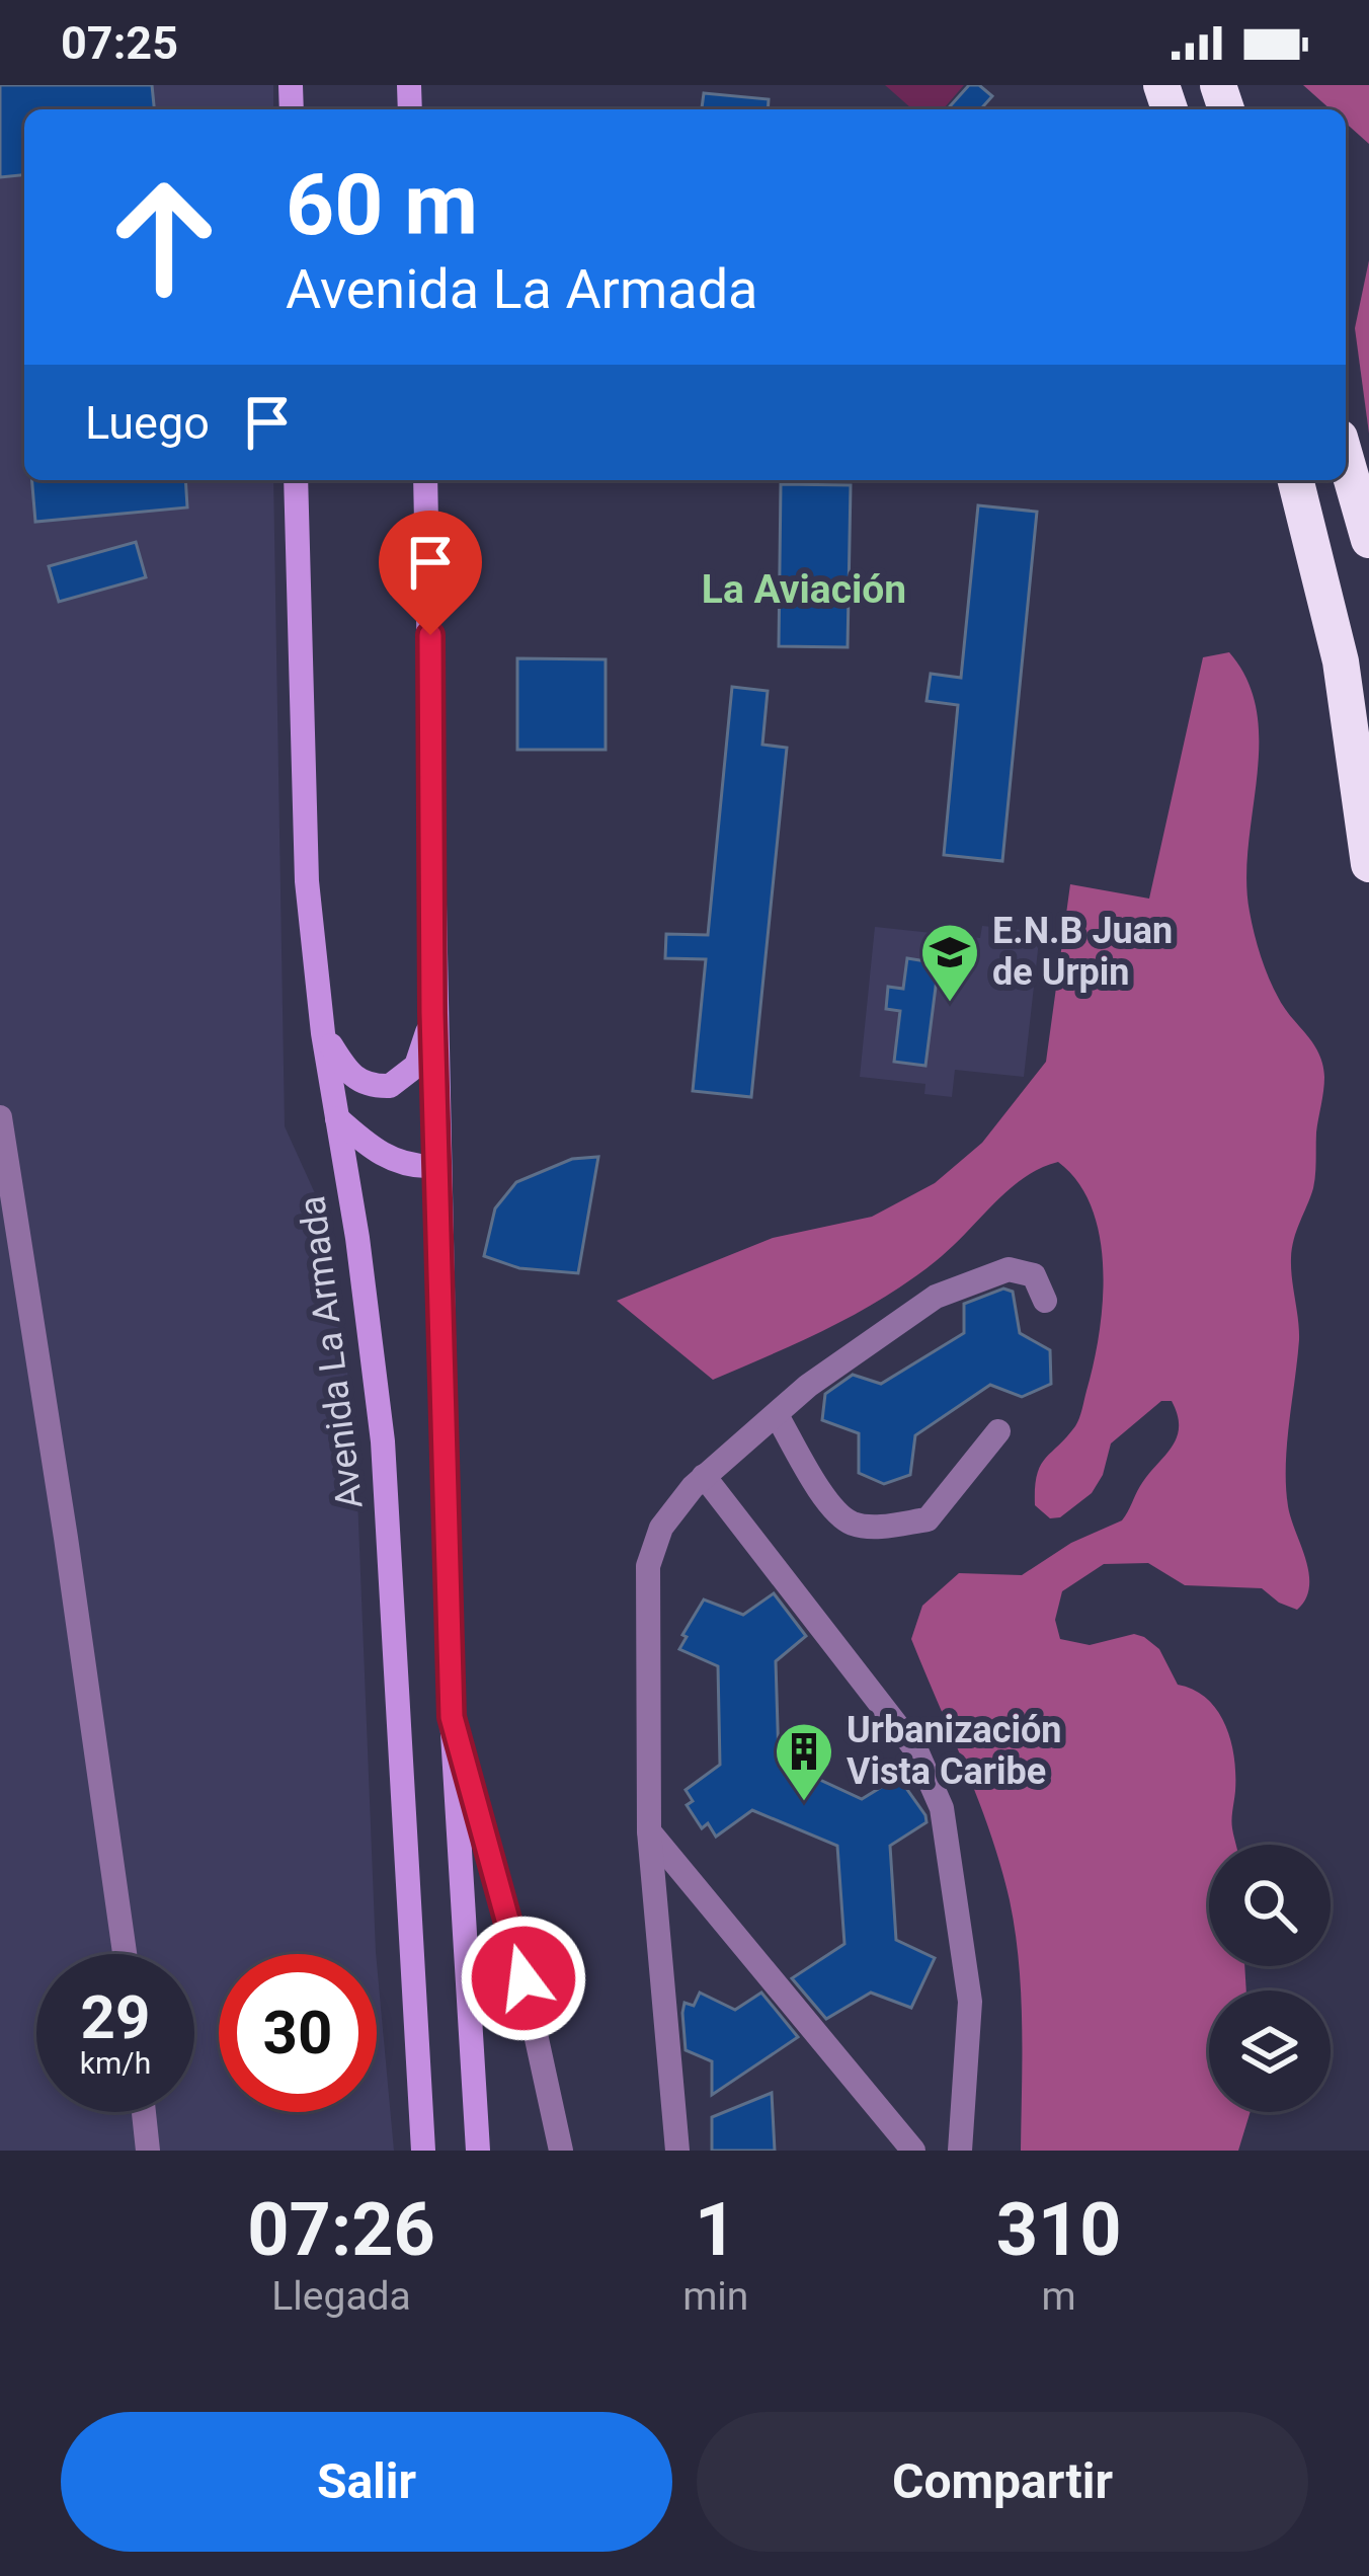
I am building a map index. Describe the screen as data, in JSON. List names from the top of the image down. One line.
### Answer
{"streets":{"main road":["Avenida La Armada"]},"districts":["La Aviación"],"places":{"school or university":["E.N.B Juan de Urpin"],"building":["Urbanización Vista Caribe"]},"page":{"status":"07:25","turn":["60 m","Avenida La Armada"],"then":"Luego","speed":"29 km/h","limit":"30","eta":["07:26","Llegada","1","min","310","m"],"buttons":["Salir","Compartir"]}}
